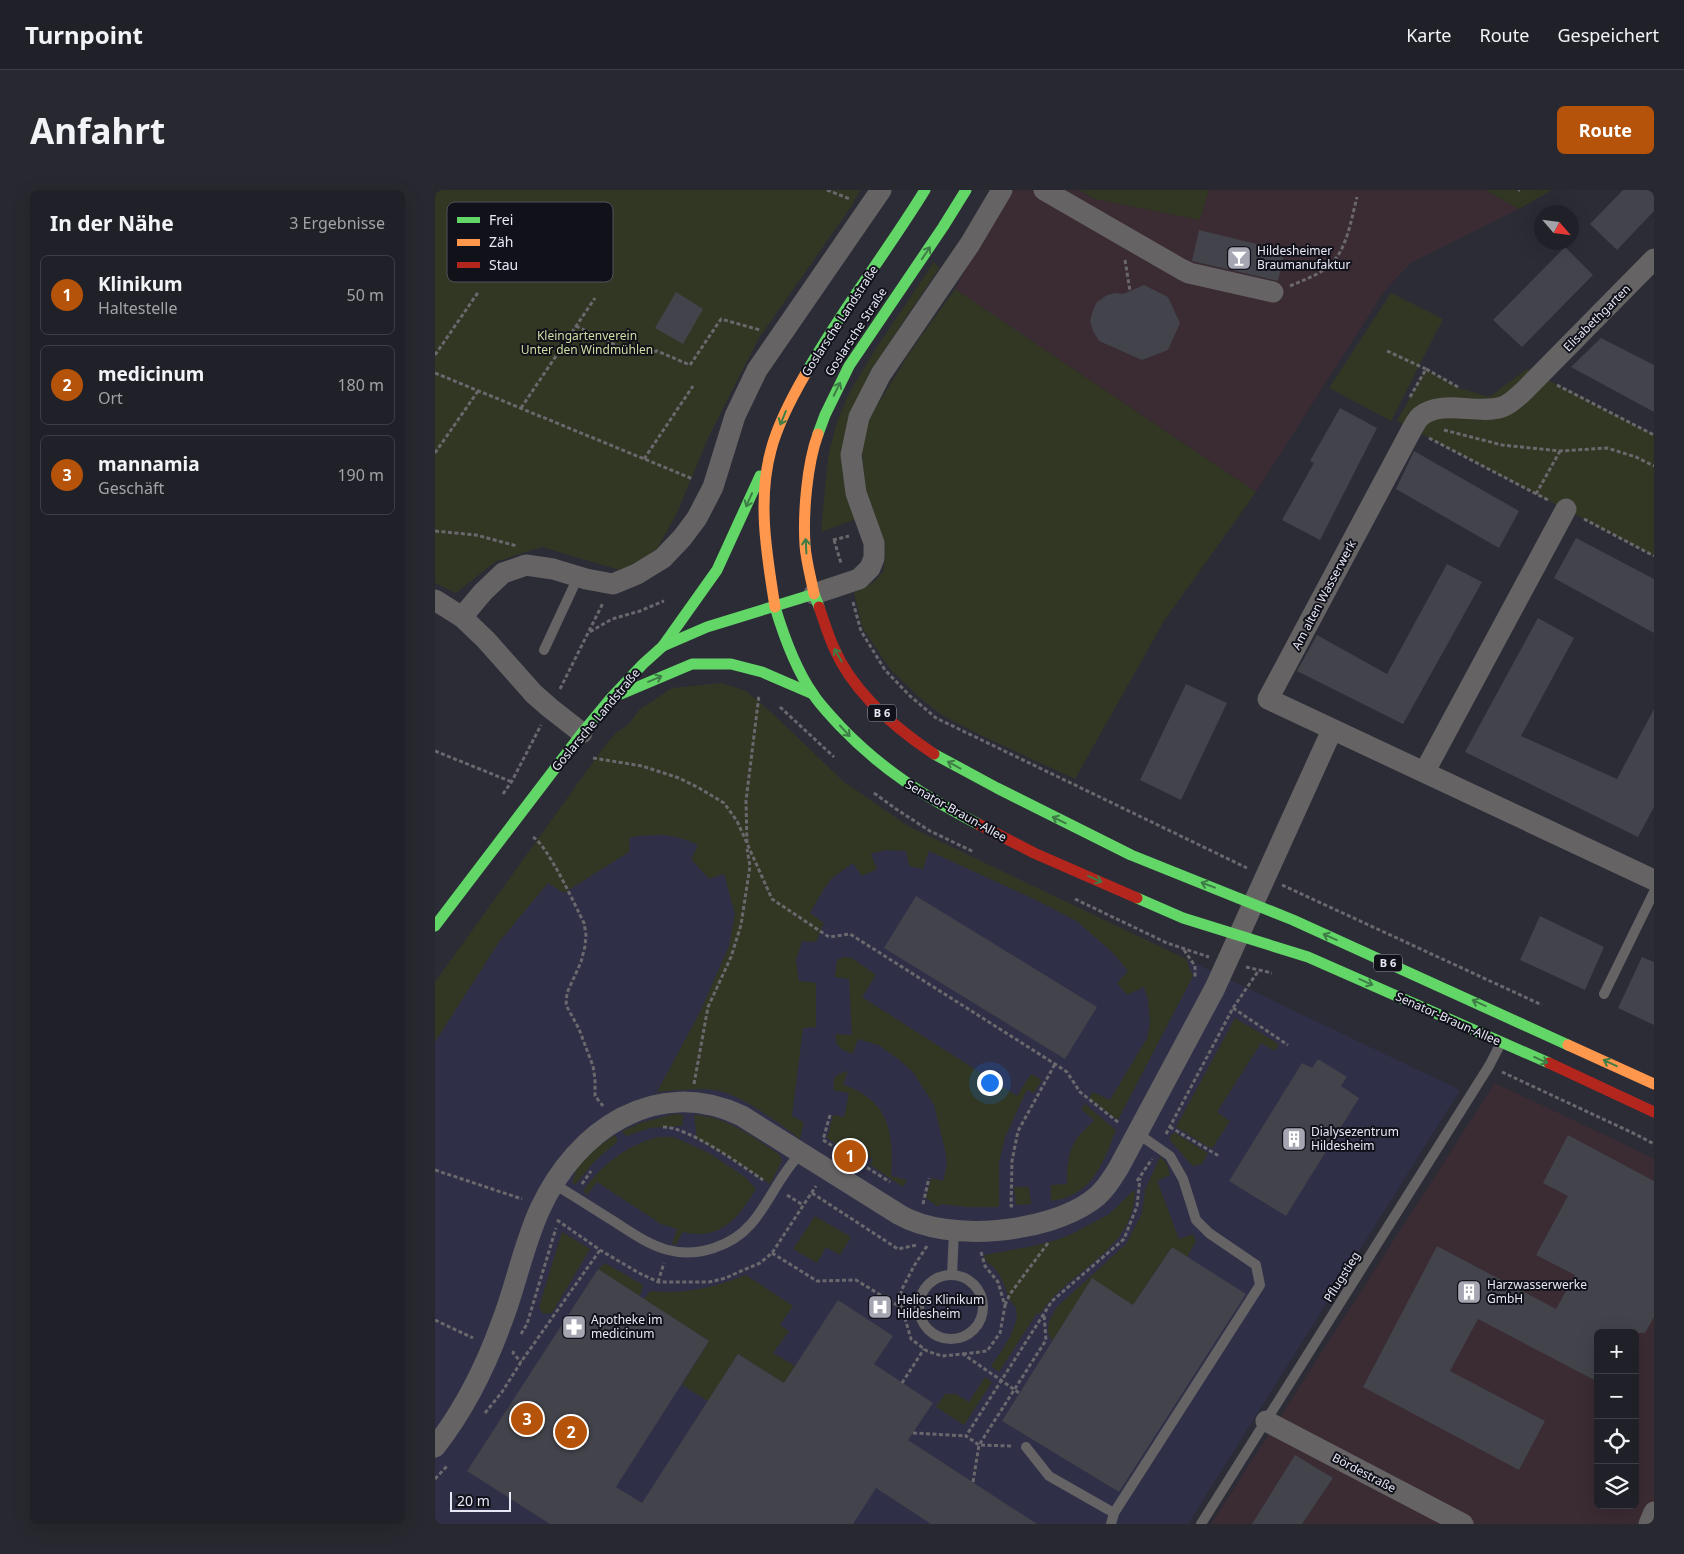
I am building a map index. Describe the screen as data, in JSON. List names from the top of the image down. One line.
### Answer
{"streets":{"main road":["Goslarsche Landstraße","Goslarsche Straße","B 6","Senator-Braun-Allee"],"street":["Elisabethgarten","Am alten Wasserwerk","Bördestraße"],"lane":["Pflugstieg"]},"crossings":[["Elisabethgarten","Am alten Wasserwerk"],["Goslarsche Landstraße","B 6"],["Goslarsche Landstraße","Senator-Braun-Allee"],["Goslarsche Straße","B 6"],["B 6","Senator-Braun-Allee"],["Senator-Braun-Allee","Pflugstieg"],["Pflugstieg","Bördestraße"]],"parks":["Kleingartenverein Unter den Windmühlen"],"places":{"bar":["Hildesheimer Braumanufaktur"],"building":["Dialysezentrum Hildesheim","Harzwasserwerke GmbH"],"hospital":["Helios Klinikum Hildesheim"],"pharmacy":["Apotheke im medicinum"]},"legend":["Frei","Zäh","Stau"],"scale_bar":"20 m","north":"bottom right","page":{"header":"Turnpoint","nav":["Karte","Route","Gespeichert"],"buttons":"Route","title":"Anfahrt","heading":["In der Nähe","3 Ergebnisse"],"list":[{"mark":"1","name":"Klinikum","note":"Haltestelle","value":"50 m"},{"mark":"2","name":"medicinum","note":"Ort","value":"180 m"},{"mark":"3","name":"mannamia","note":"Geschäft","value":"190 m"}],"pins":["1","3","2"],"map_buttons":["+","−"],"scale":"20 m"}}
